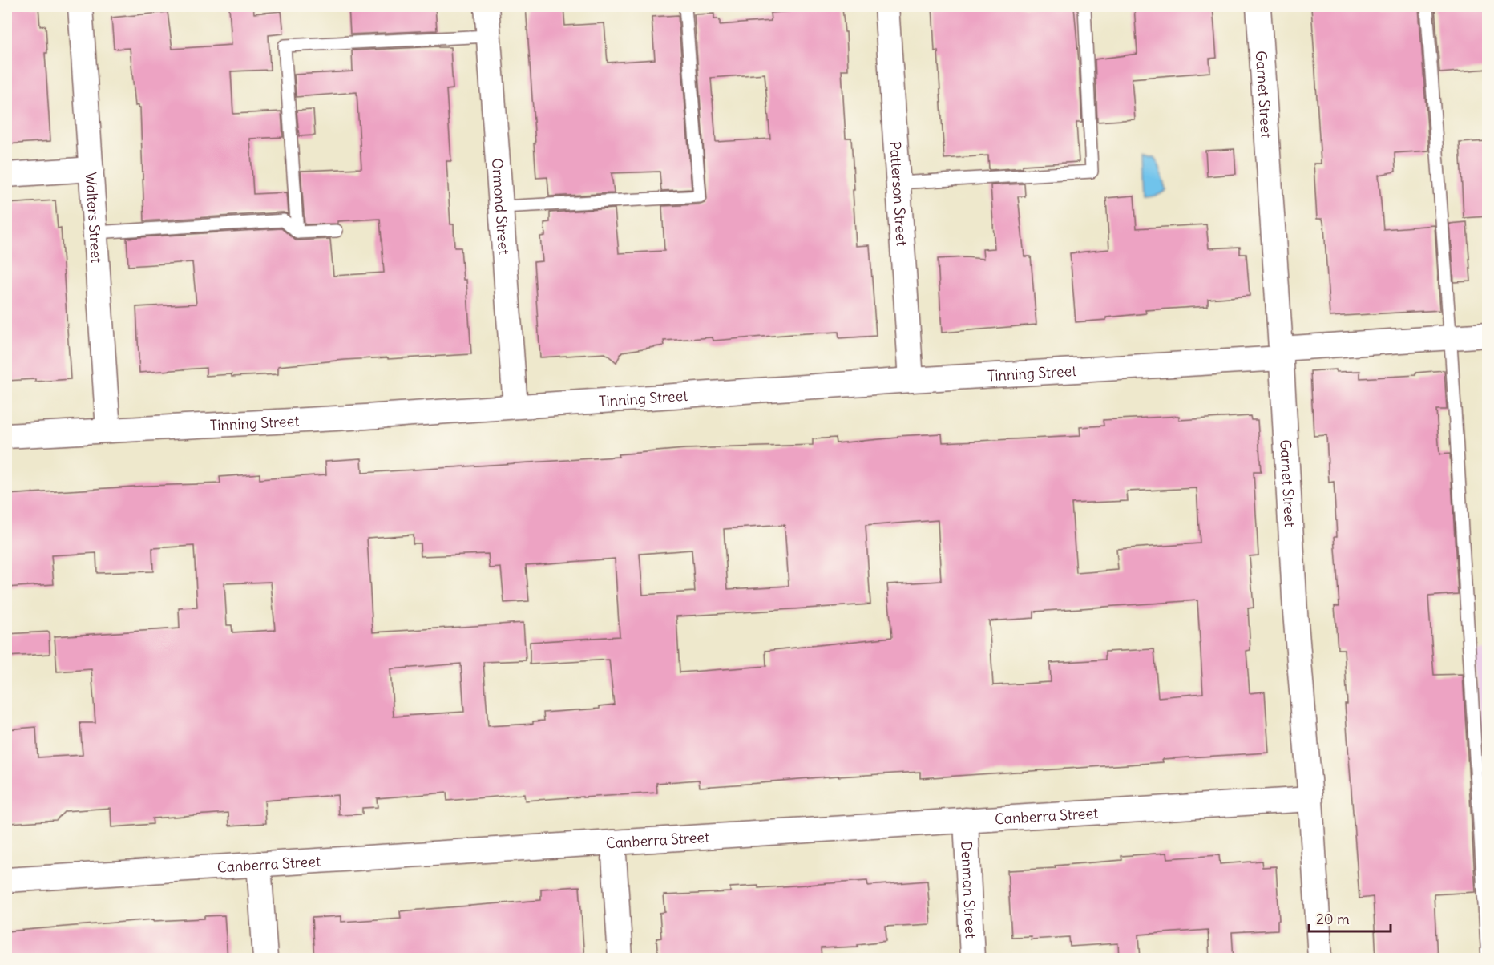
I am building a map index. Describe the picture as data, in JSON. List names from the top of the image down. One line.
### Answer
{"streets":{"street":["Garnet Street","Patterson Street","Ormond Street","Walters Street","Tinning Street","Canberra Street","Denman Street"]},"crossings":[["Garnet Street","Tinning Street"],["Garnet Street","Canberra Street"],["Patterson Street","Tinning Street"],["Ormond Street","Tinning Street"],["Walters Street","Tinning Street"],["Canberra Street","Denman Street"]],"scale_bar":"20 m"}
